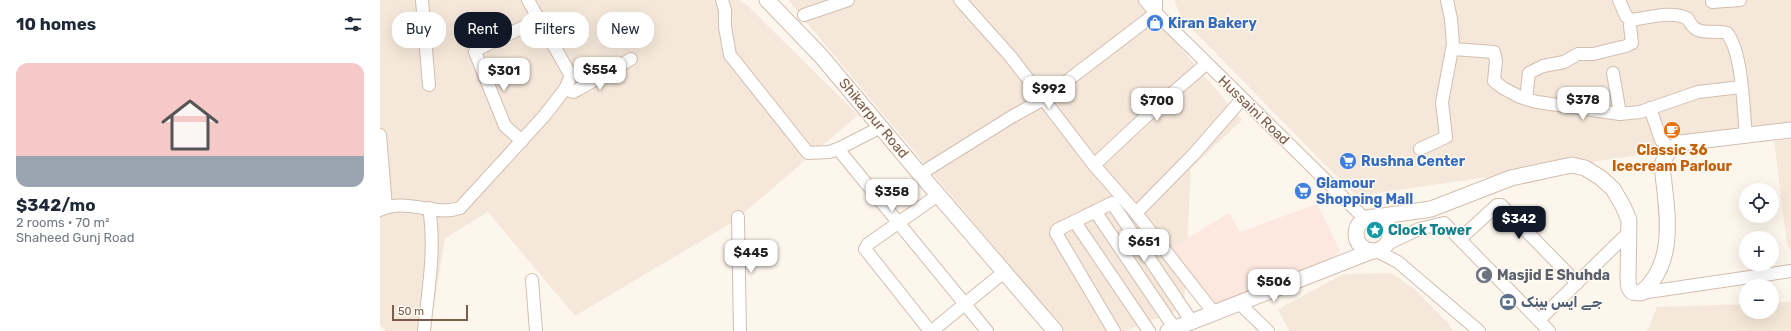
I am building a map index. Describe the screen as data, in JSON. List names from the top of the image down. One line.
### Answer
{"streets":{"street":["Hussaini Road","Shikarpur Road"]},"places":{"shop":["Kiran Bakery"],"cafe":["Classic 36 Icecream Parlour"],"supermarket":["Rushna Center","Glamour Shopping Mall"],"place":["Clock Tower"],"mosque":["Masjid E Shuhda"],"bank":["جے ایس بینک"]},"scale_bar":"50 m","page":{"heading":"10 homes","chip":["Buy","Rent","Filters","New"],"list":[{"name":"$342/mo","note":"2 rooms · 70 m² · Shaheed Gunj Road"}],"price":["$554","$301","$992","$378","$700","$358","$342","$651","$445","$506"],"map_buttons":["+","−"],"scale":"50 m"}}
